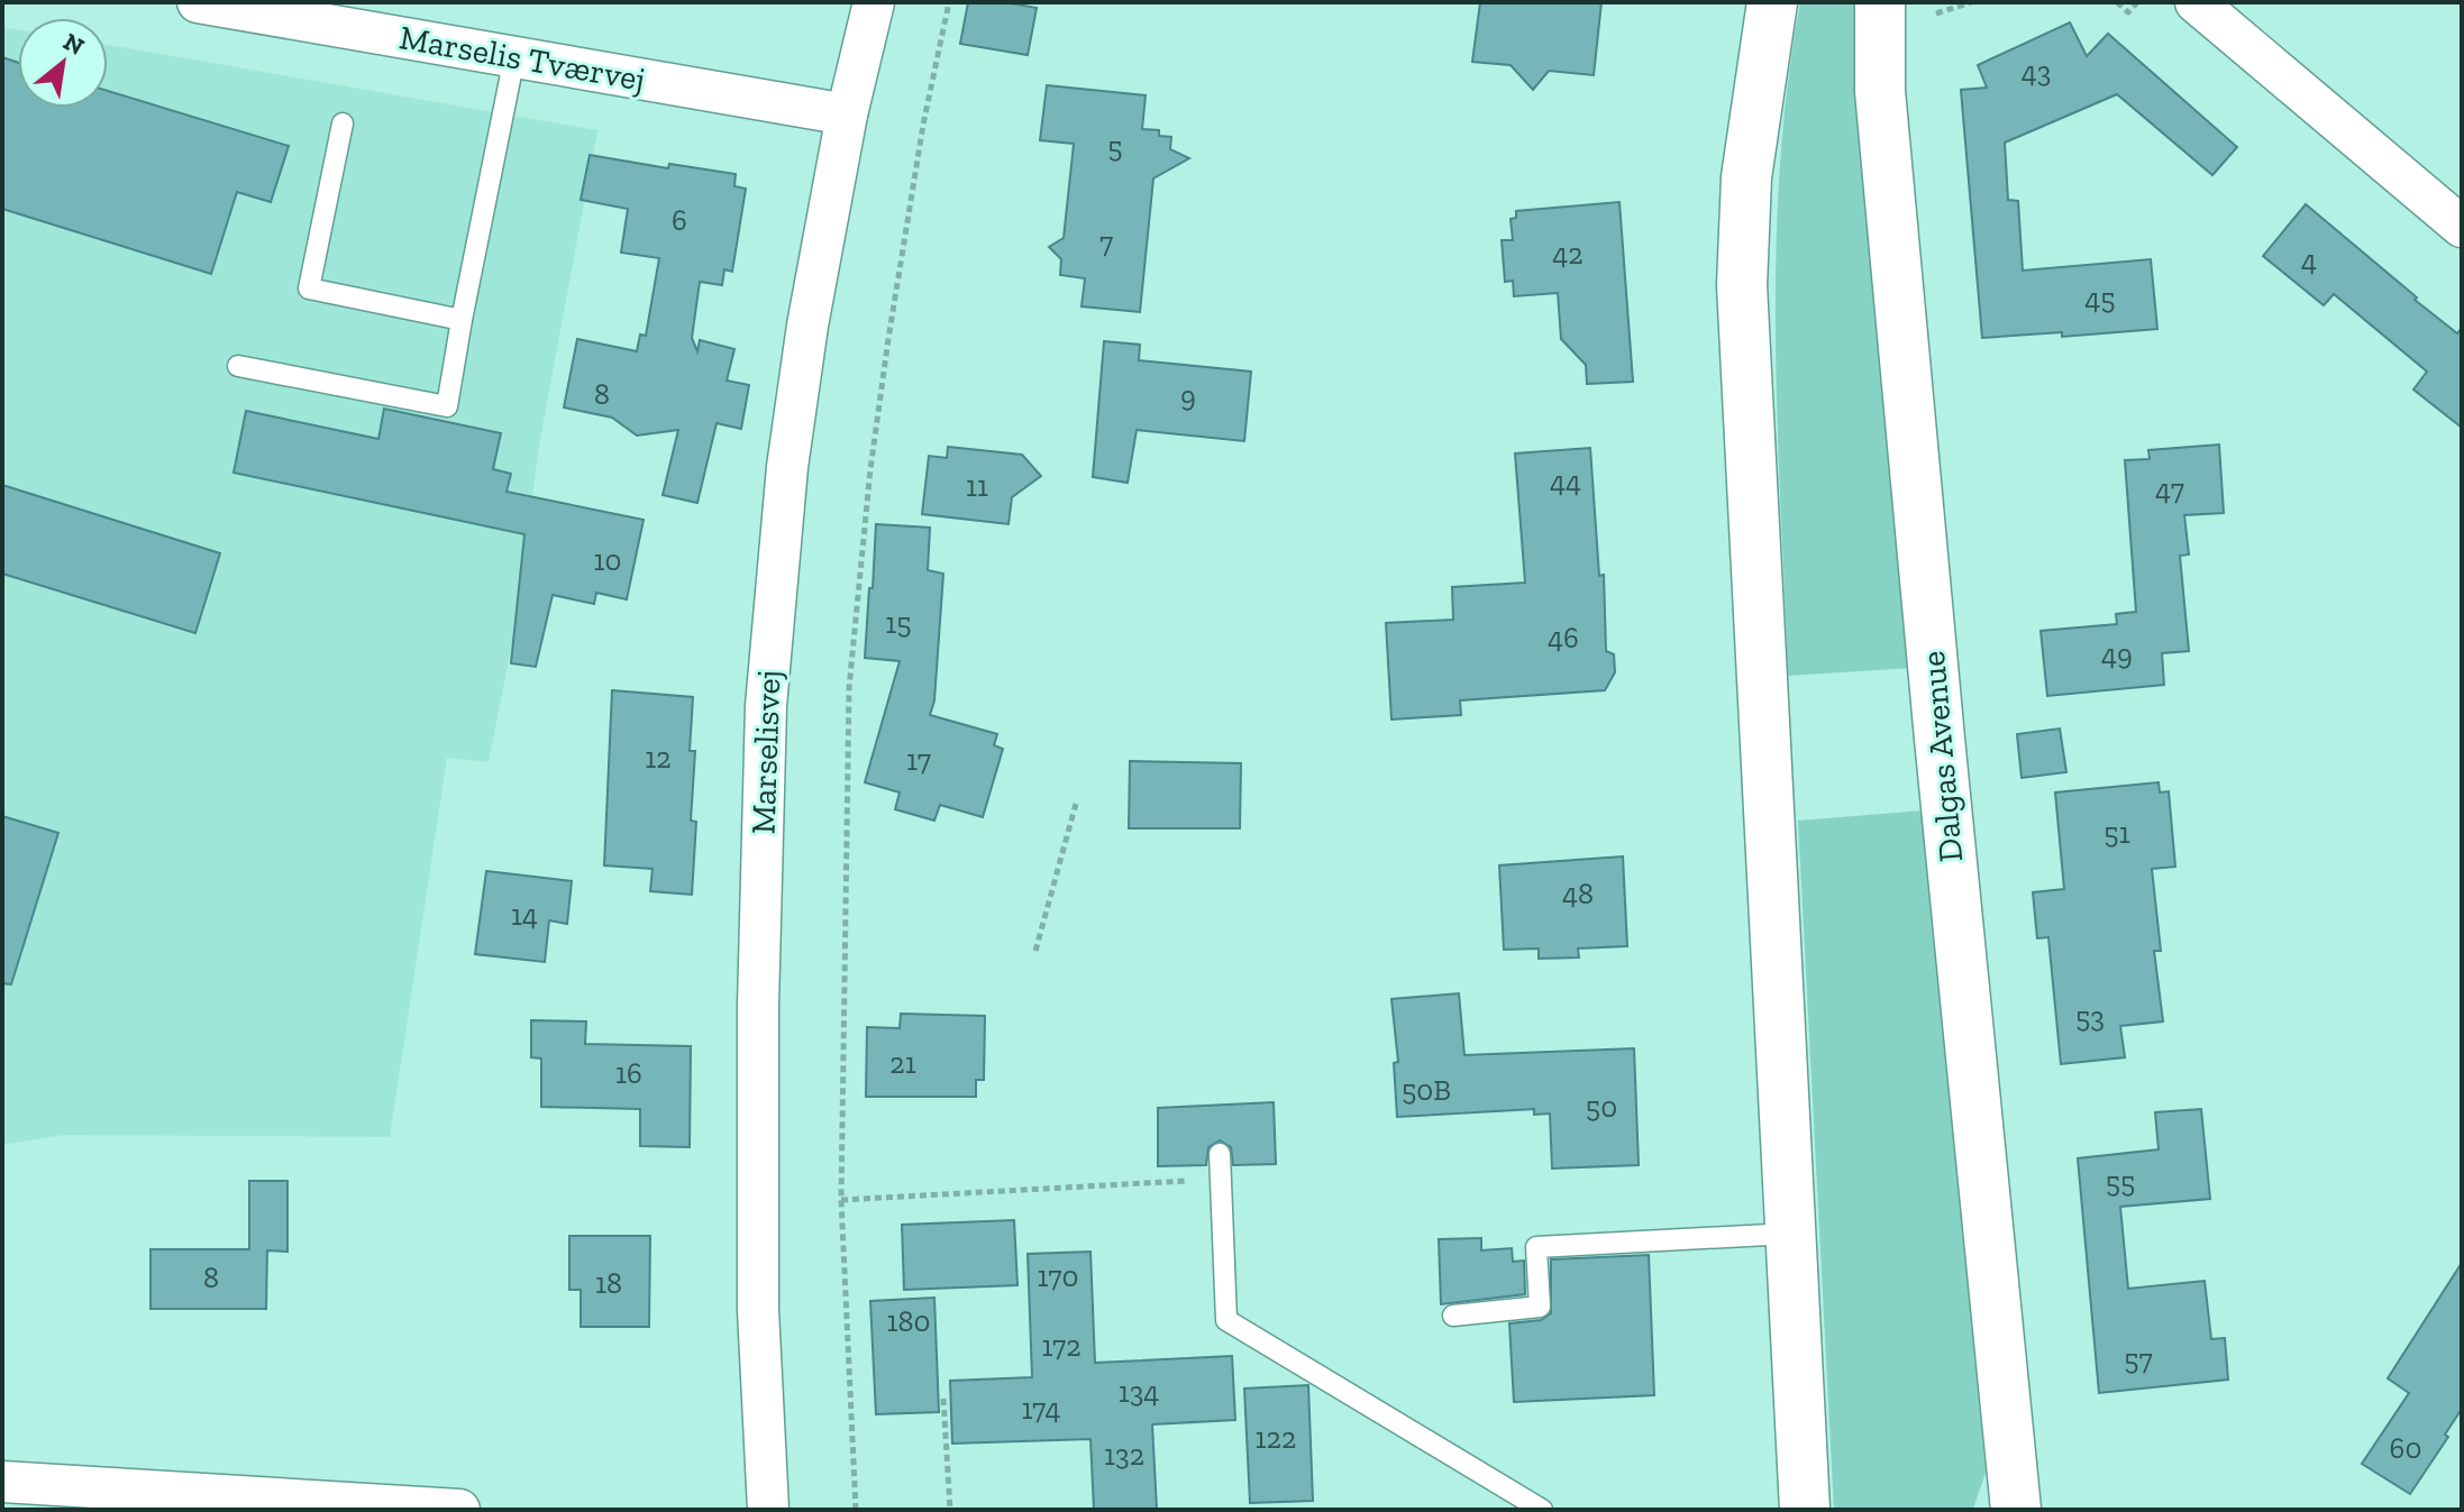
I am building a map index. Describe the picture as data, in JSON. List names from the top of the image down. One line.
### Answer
{"streets":{"street":["Marselis Tværvej","Marselisvej","Dalgas Avenue"]},"crossings":[["Marselis Tværvej","Marselisvej"]],"house_numbers":["43","5","6","7","42","4","45","8","9","44","11","47","10","15","46","49","12","17","51","48","14","53","21","16","50B","50","55","170","8","18","180","172","57","134","174","122","60","132"],"north":"top right"}
